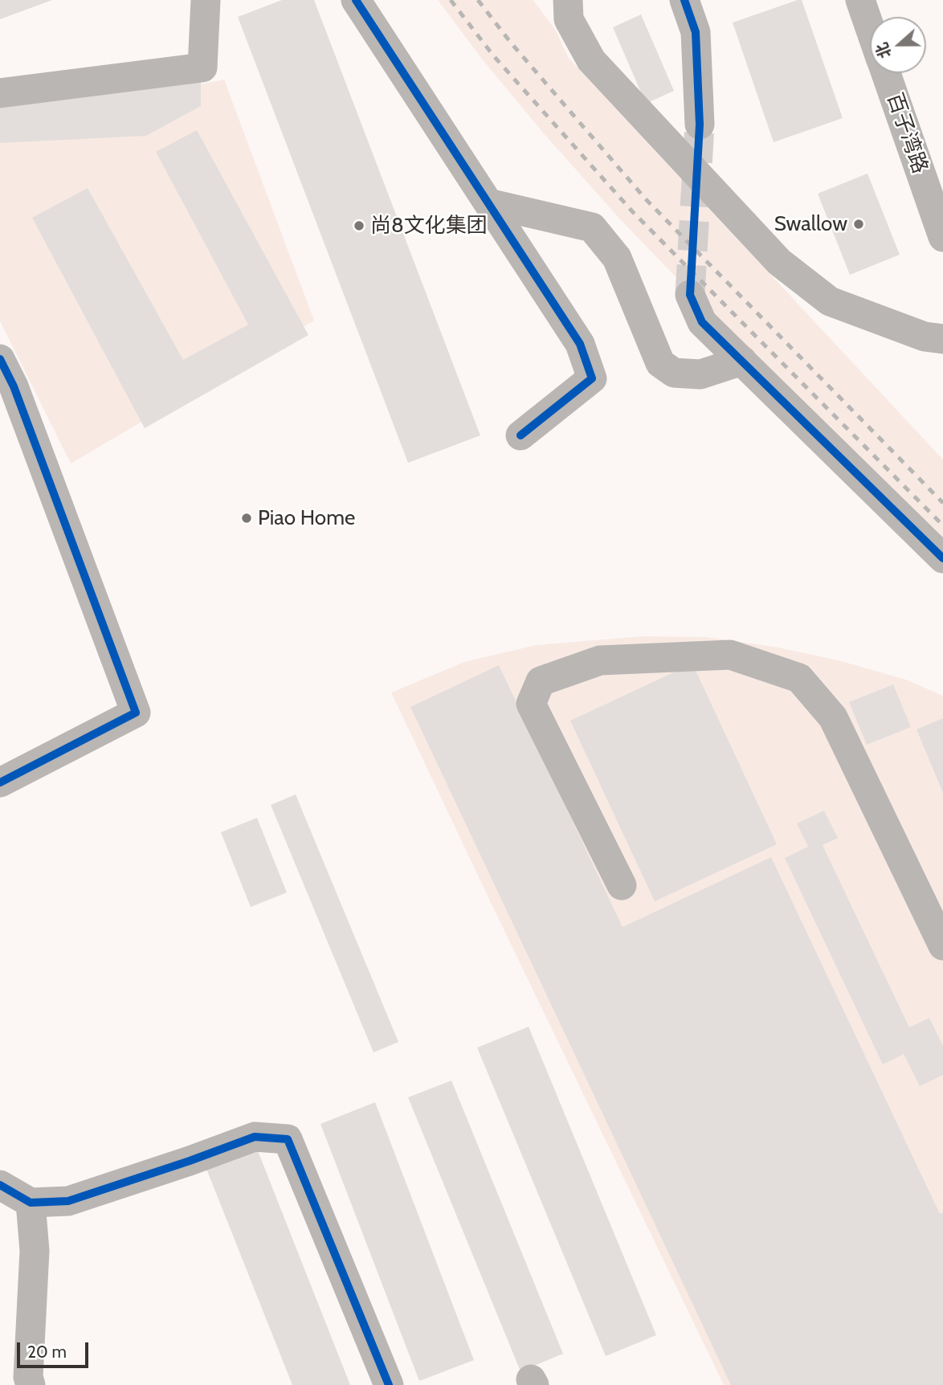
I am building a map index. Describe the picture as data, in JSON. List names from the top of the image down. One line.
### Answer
{"streets":{"street":["百子湾路"]},"places":["Swallow","尚8文化集团","Piao Home"],"scale_bar":"20 m","north":"left"}
